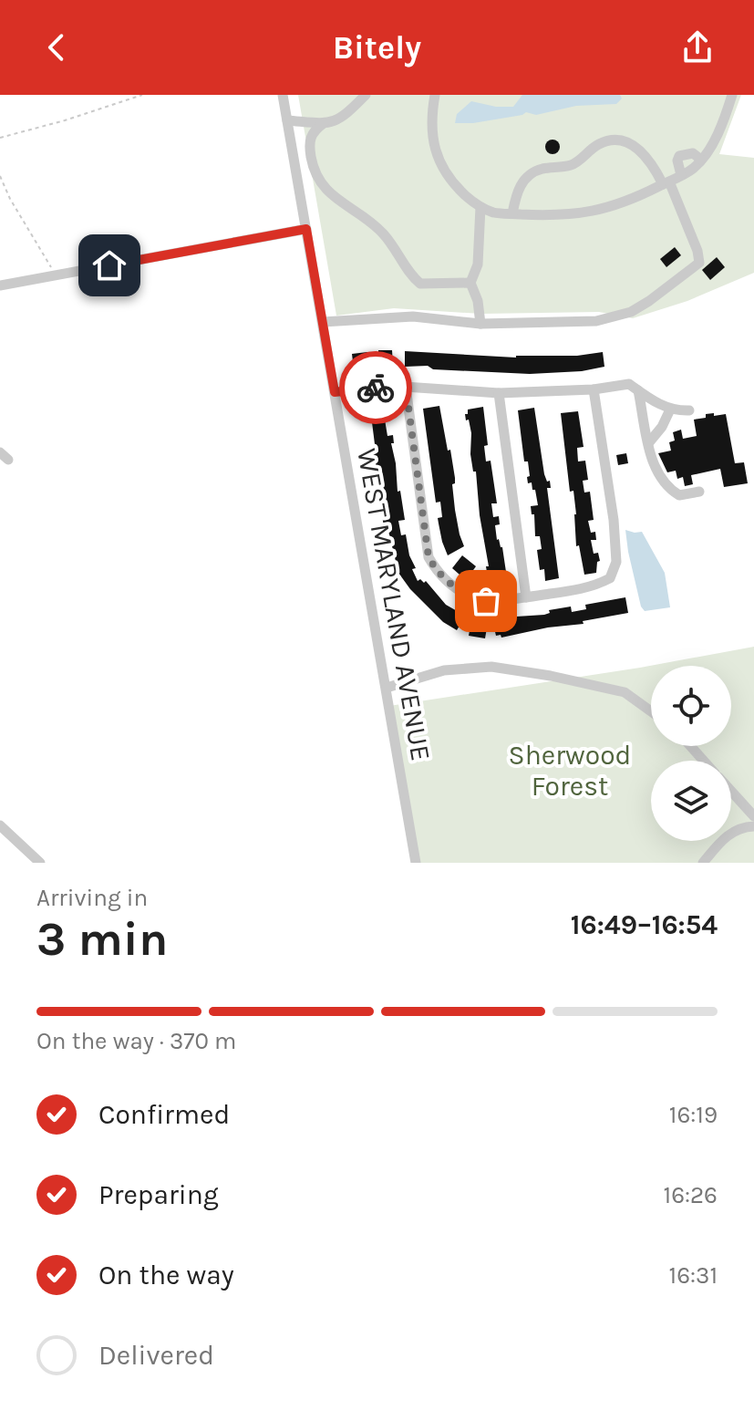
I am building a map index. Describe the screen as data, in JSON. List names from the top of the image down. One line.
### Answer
{"streets":{"street":["WEST MARYLAND AVENUE"]},"parks":["Sherwood Forest"],"page":{"header":"Bitely","heading":["3 min","Arriving in","16:49–16:54"],"bar":"On the way · 370 m","list":[["Confirmed","16:19"],["Preparing","16:26"],["On the way","16:31"],"Delivered"]}}
